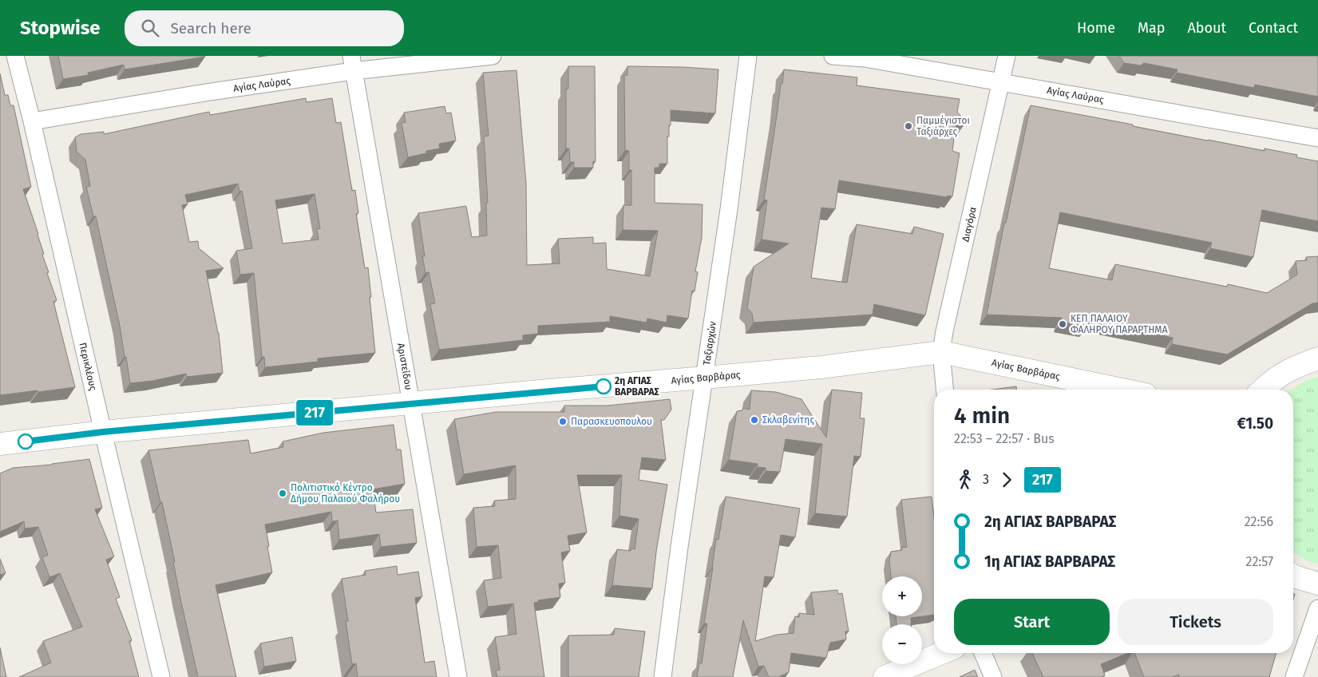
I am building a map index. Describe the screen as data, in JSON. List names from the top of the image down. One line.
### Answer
{"streets":{"street":["Αγίας Λαύρας","Διαγόρα","Ταξιαρχών","Περικλέους","Αριστείδου","Αγίας Βαρβάρας"]},"crossings":[["Αγίας Λαύρας","Διαγόρα"],["Αγίας Λαύρας","Περικλέους"],["Αγίας Λαύρας","Αριστείδου"],["Διαγόρα","Αγίας Βαρβάρας"],["Ταξιαρχών","Αγίας Βαρβάρας"],["Περικλέους","Αγίας Βαρβάρας"],["Αριστείδου","Αγίας Βαρβάρας"]],"places":["Παμμέγιστοι Ταξιάρχες","ΚΕΠ ΠΑΛΑΙΟΥ ΦΑΛΗΡΟΥ ΠΑΡΑΡΤΗΜΑ","2η ΑΓΙΑΣ ΒΑΡΒΑΡΑΣ","Σκλαβενίτης","Παρασκευοπουλου","Πολιτιστικό Κέντρο Δήμου Παλαιού Φαλήρου"],"lines":["bus line 217"],"page":{"header":"Stopwise","search":"Search here","nav":["Home","Map","About","Contact"],"on_map":"217","heading":["4 min","22:53 – 22:57 · Bus","€1.50"],"legs":["3","217"],"list":[{"name":"2η ΑΓΙΑΣ ΒΑΡΒΑΡΑΣ","value":"22:56"},{"name":"1η ΑΓΙΑΣ ΒΑΡΒΑΡΑΣ","value":"22:57"}],"map_buttons":["+","−"],"buttons":["Start","Tickets"]}}
